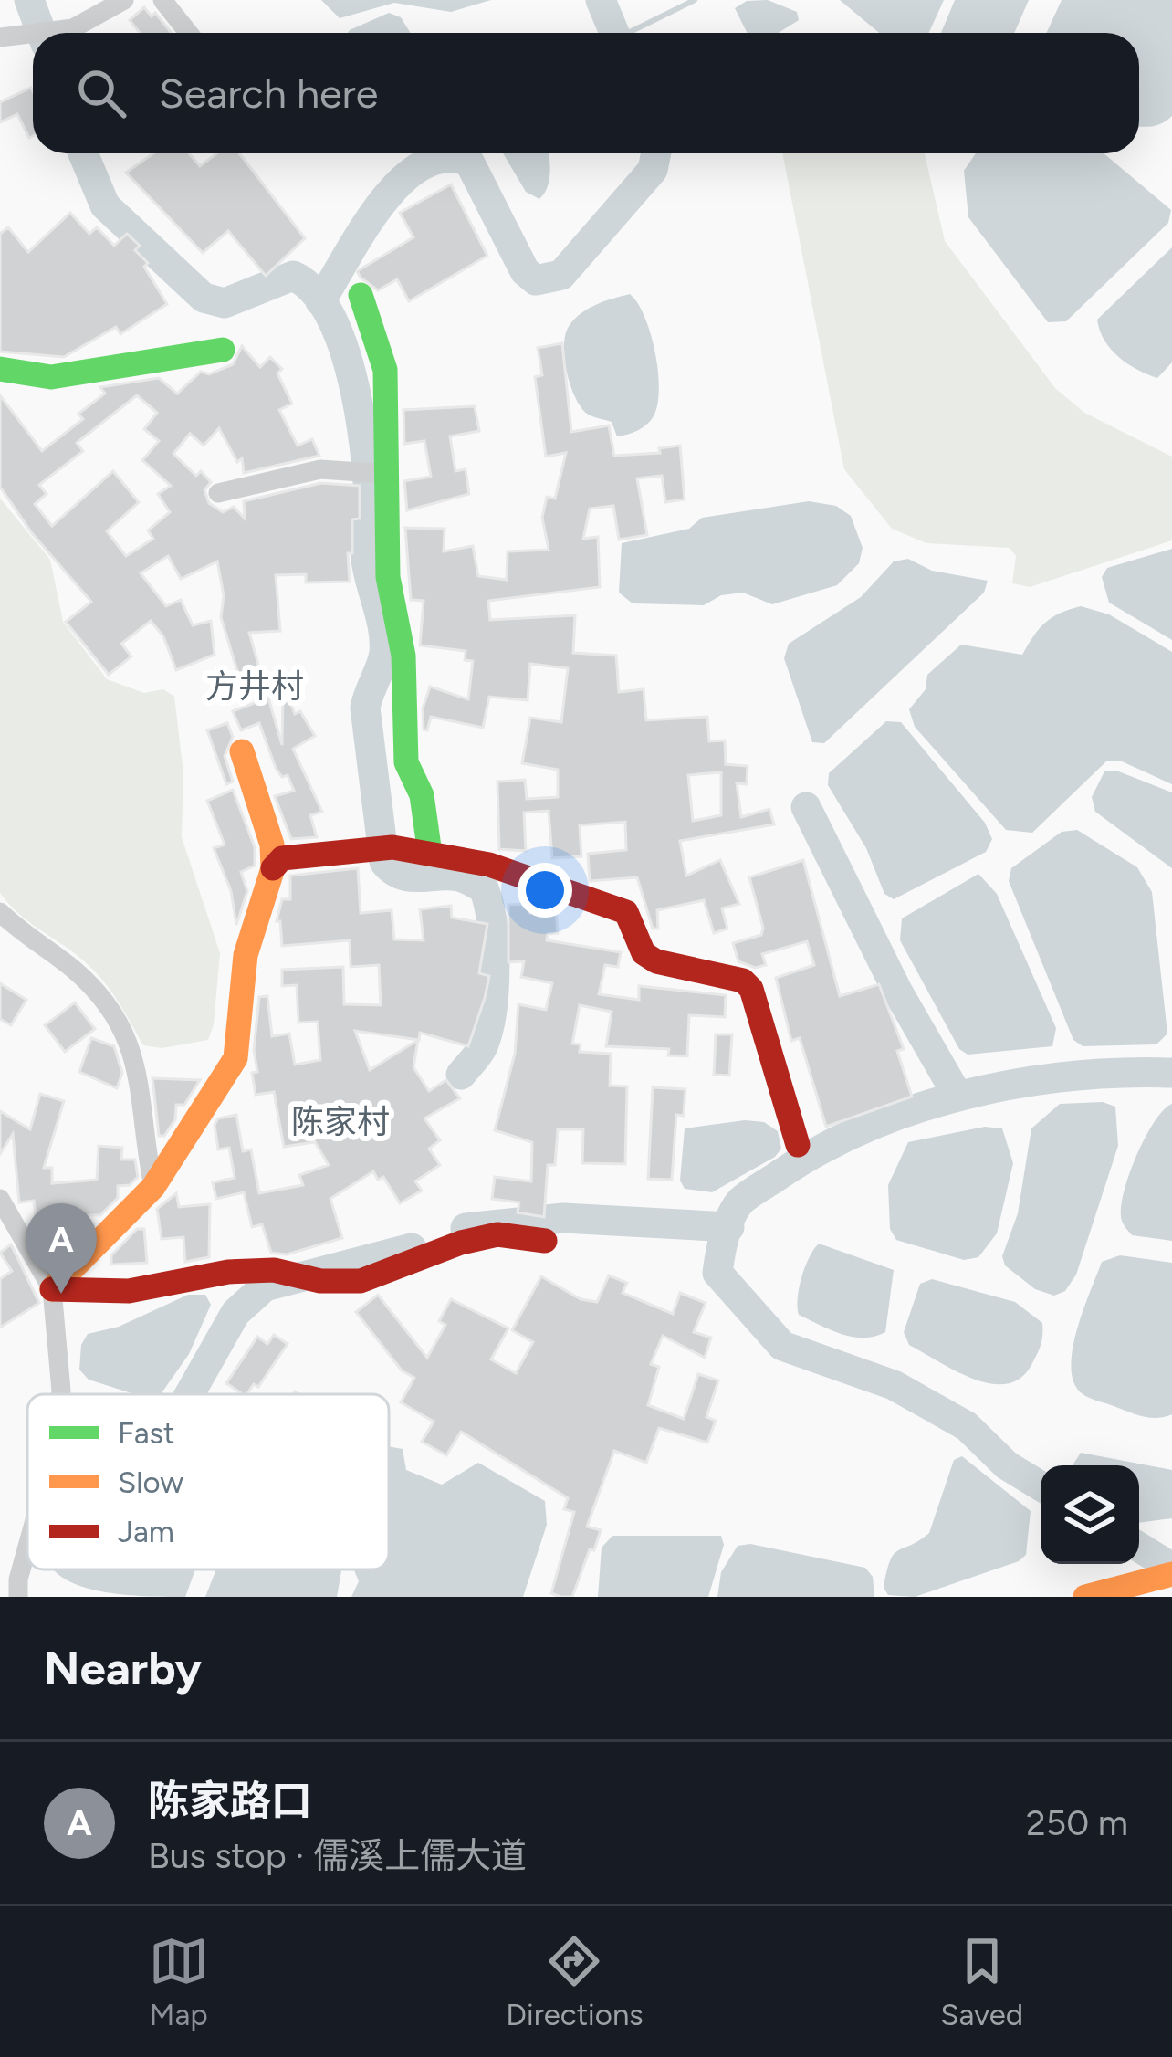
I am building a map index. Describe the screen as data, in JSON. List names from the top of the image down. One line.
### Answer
{"districts":["方井村","陈家村"],"legend":["Fast","Slow","Jam"],"page":{"search":"Search here","pins":"A","heading":"Nearby","list":[{"mark":"A","name":"陈家路口","note":"Bus stop · 儒溪上儒大道","value":"250 m"}],"nav":["Map","Directions","Saved"]}}
